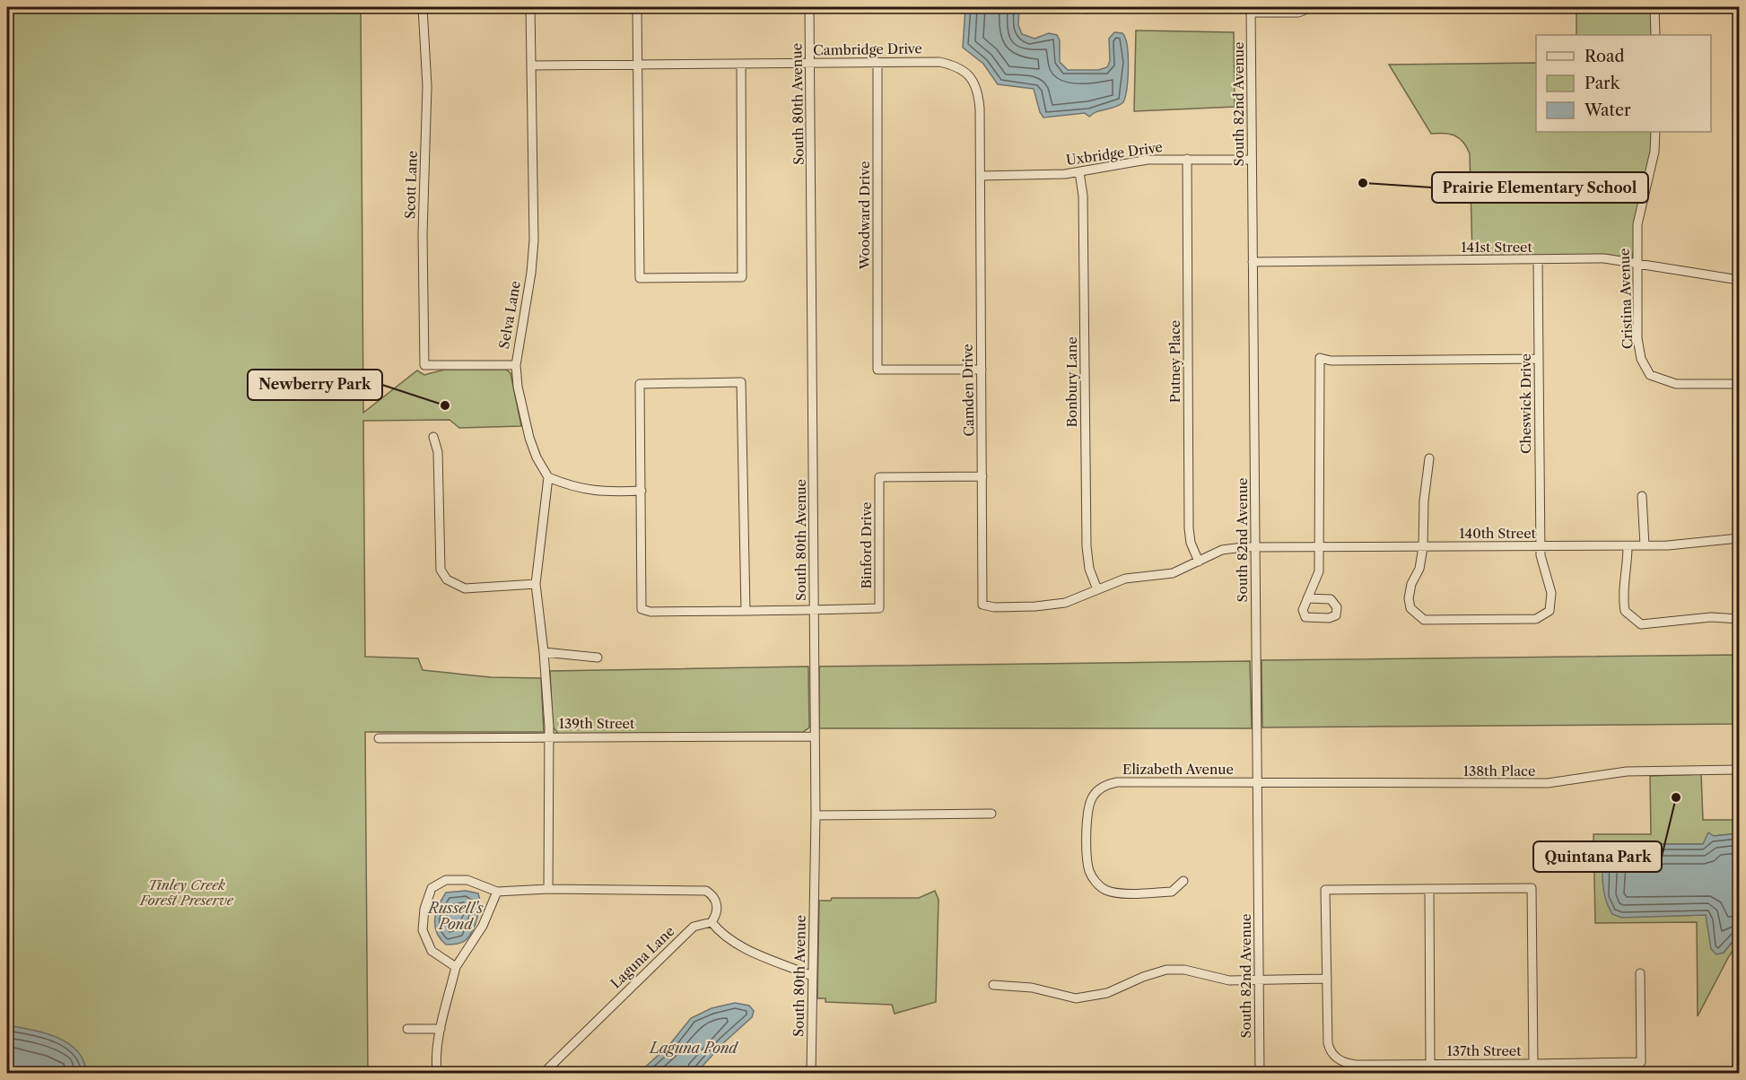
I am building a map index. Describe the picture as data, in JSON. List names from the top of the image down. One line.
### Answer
{"streets":{"street":["Cambridge Drive","South 80th Avenue","South 82nd Avenue","Uxbridge Drive","Scott Lane","Woodward Drive","141st Street","Cristina Avenue","Selva Lane","Putney Place","Bonbury Lane","Camden Drive","Cheswick Drive","140th Street","Binford Drive","139th Street","Elizabeth Avenue","138th Place","Laguna Lane","137th Street"]},"crossings":[["Cambridge Drive","South 80th Avenue"],["Cambridge Drive","Uxbridge Drive"],["Cambridge Drive","Woodward Drive"],["Cambridge Drive","Selva Lane"],["Cambridge Drive","Camden Drive"],["South 80th Avenue","Binford Drive"],["South 80th Avenue","139th Street"],["South 82nd Avenue","Uxbridge Drive"],["South 82nd Avenue","141st Street"],["South 82nd Avenue","140th Street"],["South 82nd Avenue","Elizabeth Avenue"],["South 82nd Avenue","138th Place"],["Uxbridge Drive","Putney Place"],["Uxbridge Drive","Bonbury Lane"],["Uxbridge Drive","Camden Drive"],["Scott Lane","Selva Lane"],["Woodward Drive","Camden Drive"],["141st Street","Cristina Avenue"],["141st Street","Cheswick Drive"],["Bonbury Lane","Camden Drive"],["Camden Drive","Binford Drive"],["Cheswick Drive","140th Street"],["Elizabeth Avenue","138th Place"]],"water":["Russell's Pond","Laguna Pond"],"parks":["Tinley Creek Forest Preserve"],"places":["Prairie Elementary School","Newberry Park","Quintana Park"],"legend":["Road","Park","Water"]}
